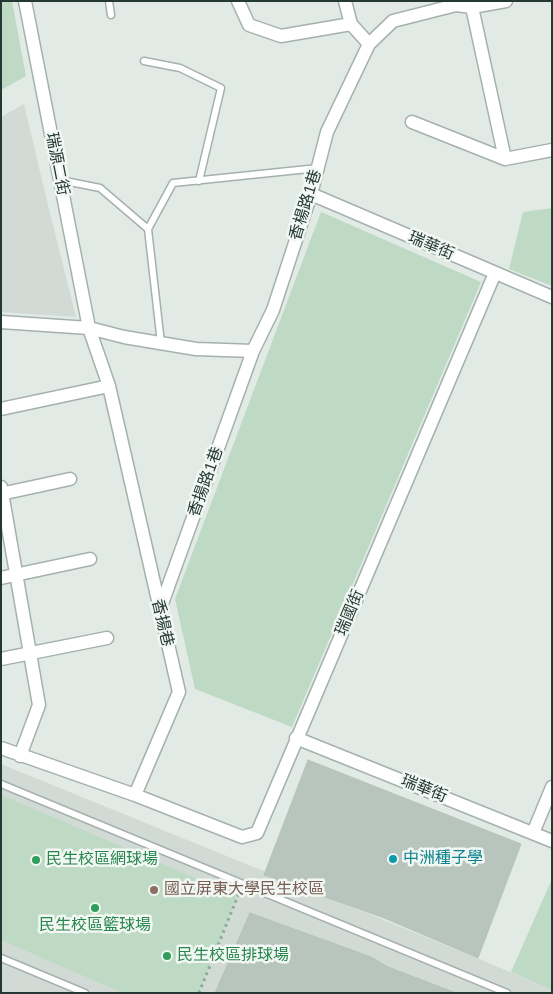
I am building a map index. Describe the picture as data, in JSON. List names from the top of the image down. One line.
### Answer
{"streets":{"street":["瑞源二街","香楊路1巷","瑞華街","香揚路1巷","瑞國街","香揚巷"]},"crossings":[["瑞源二街","香揚巷"],["香楊路1巷","瑞華街"],["香楊路1巷","香揚路1巷"],["瑞華街","瑞國街"],["香揚路1巷","香揚巷"],["瑞國街","香揚巷"]],"places":["中洲種子學","民生校區網球場","國立屏東大學民生校區","民生校區籃球場","民生校區排球場"]}
